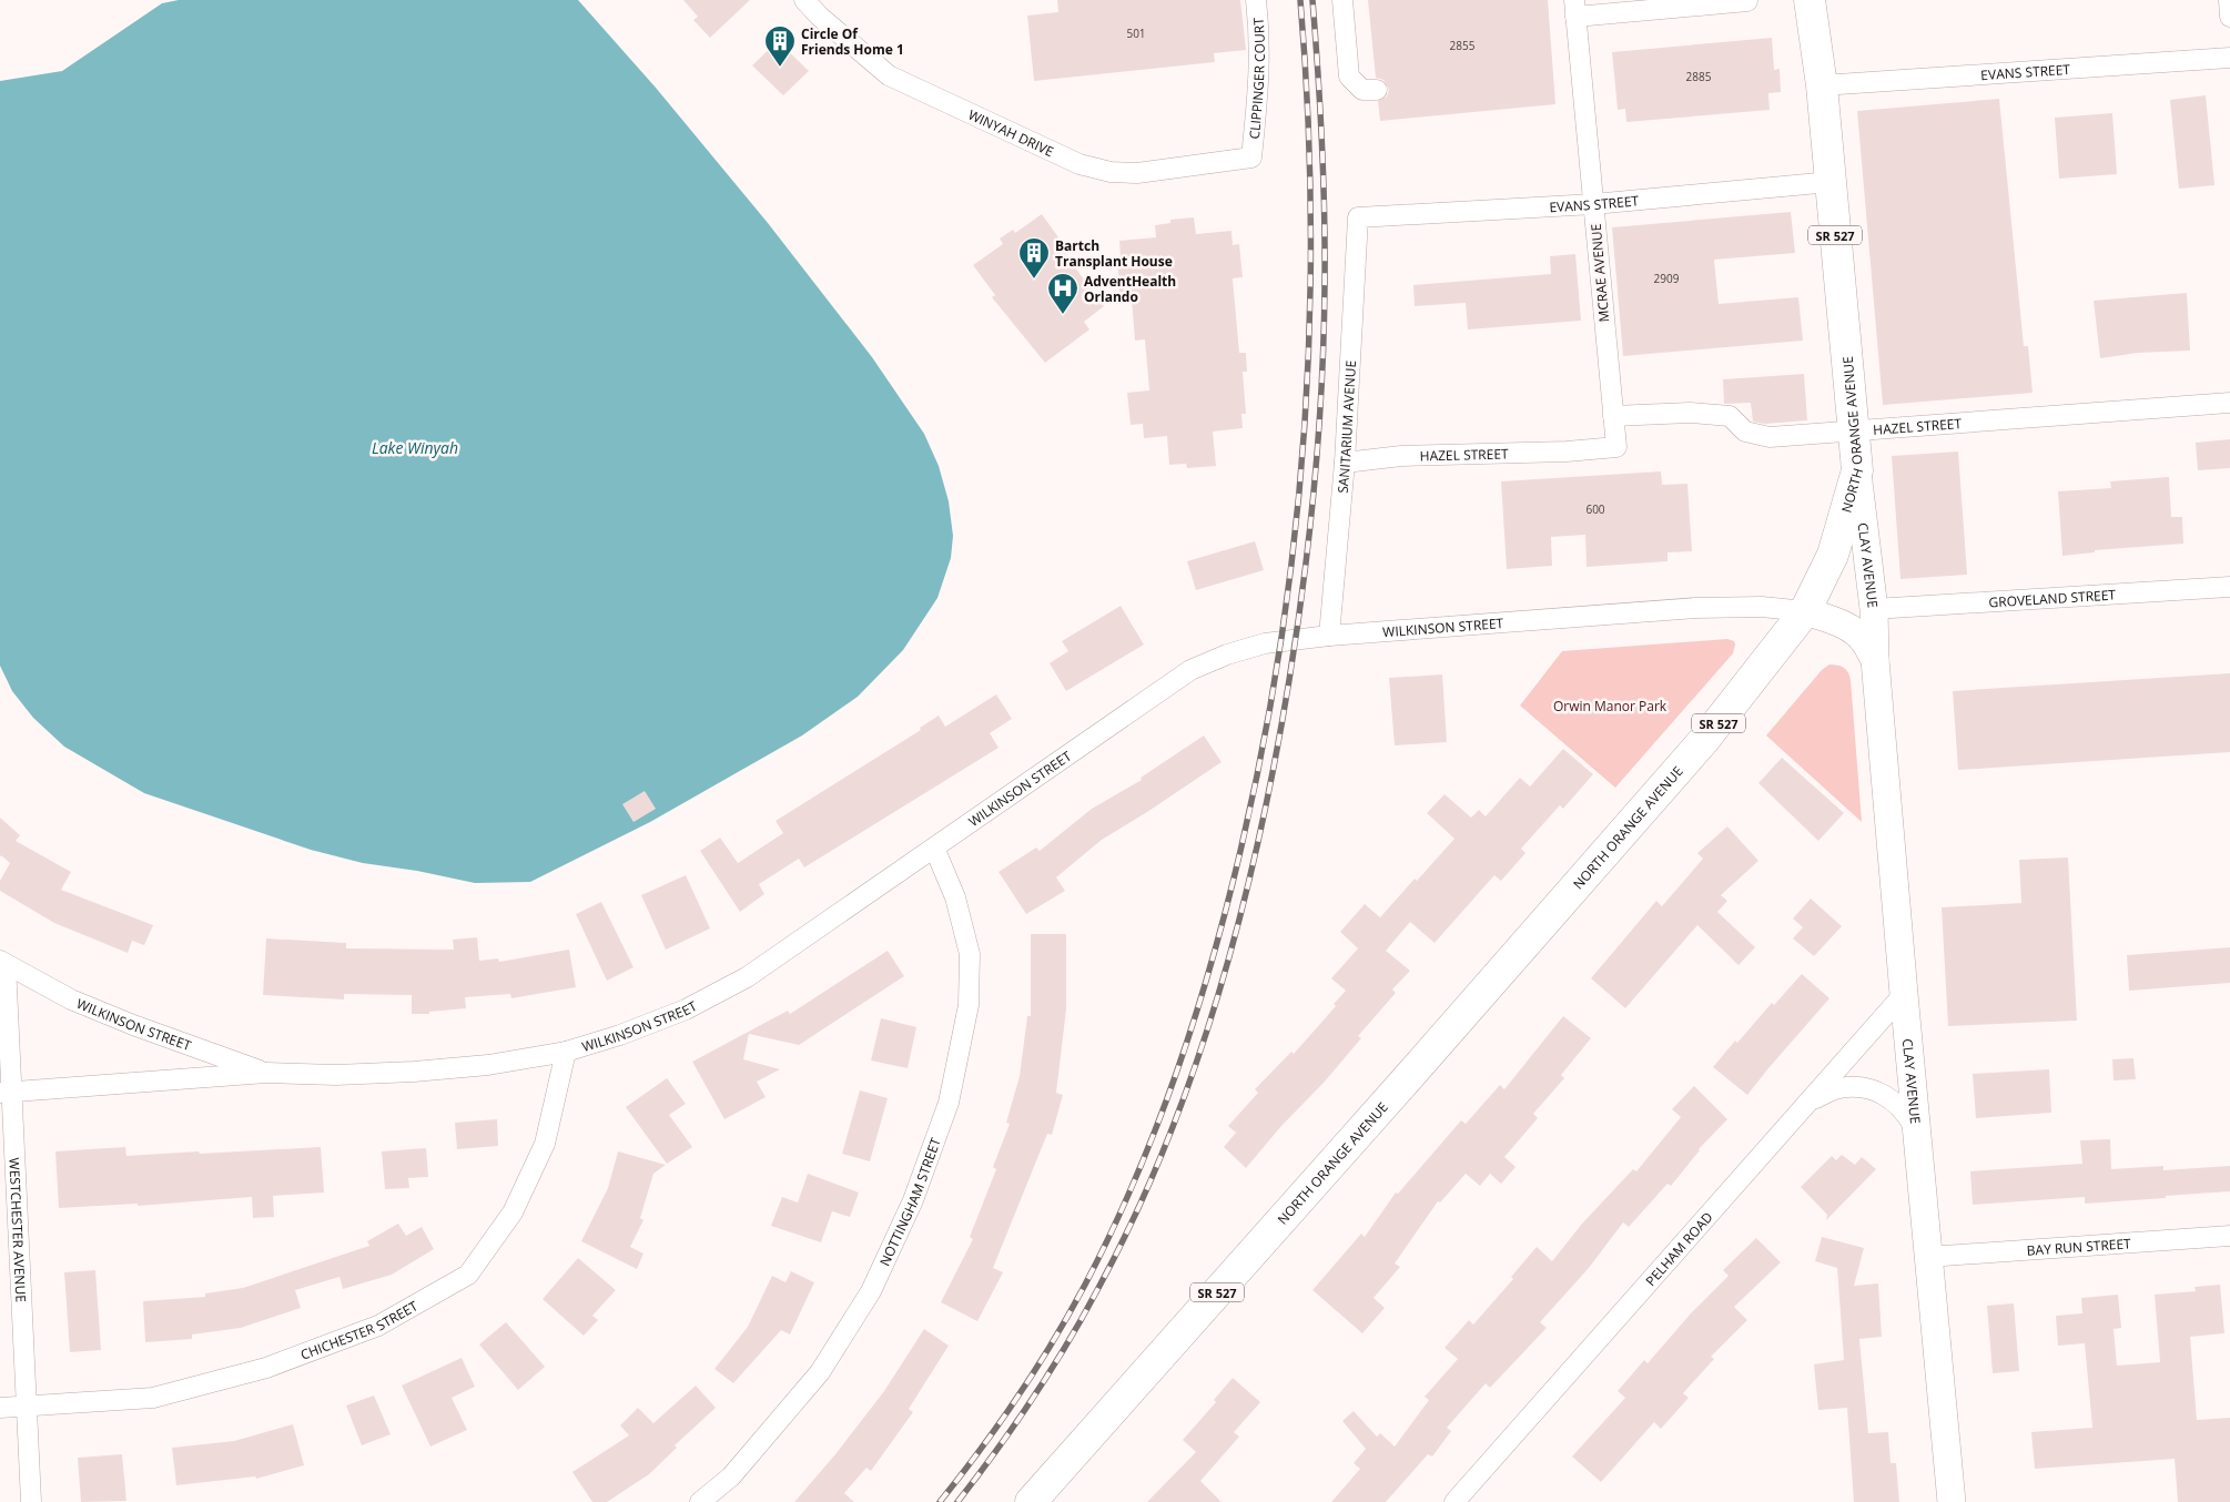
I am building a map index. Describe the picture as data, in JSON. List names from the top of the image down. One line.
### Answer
{"streets":{"main road":["SR 527","NORTH ORANGE AVENUE"],"street":["EVANS STREET","CLIPPINGER COURT","WINYAH DRIVE","MCRAE AVENUE","SANITARIUM AVENUE","HAZEL STREET","CLAY AVENUE","GROVELAND STREET","WILKINSON STREET","NOTTINGHAM STREET","WESTCHESTER AVENUE","BAY RUN STREET","PELHAM ROAD","CHICHESTER STREET"]},"crossings":[["EVANS STREET","MCRAE AVENUE"],["EVANS STREET","SANITARIUM AVENUE"],["EVANS STREET","NORTH ORANGE AVENUE"],["CLIPPINGER COURT","WINYAH DRIVE"],["MCRAE AVENUE","HAZEL STREET"],["SANITARIUM AVENUE","HAZEL STREET"],["SANITARIUM AVENUE","WILKINSON STREET"],["HAZEL STREET","NORTH ORANGE AVENUE"],["NORTH ORANGE AVENUE","CLAY AVENUE"],["NORTH ORANGE AVENUE","WILKINSON STREET"],["CLAY AVENUE","GROVELAND STREET"],["CLAY AVENUE","WILKINSON STREET"],["CLAY AVENUE","BAY RUN STREET"],["CLAY AVENUE","PELHAM ROAD"],["WILKINSON STREET","NOTTINGHAM STREET"],["WILKINSON STREET","WESTCHESTER AVENUE"],["WILKINSON STREET","CHICHESTER STREET"],["WESTCHESTER AVENUE","CHICHESTER STREET"]],"water":["Lake Winyah"],"parks":["Orwin Manor Park"],"places":{"building":["Circle Of Friends Home 1","Bartch Transplant House"],"hospital":["AdventHealth Orlando"]},"house_numbers":["501","2855","2885","2909","600"]}
